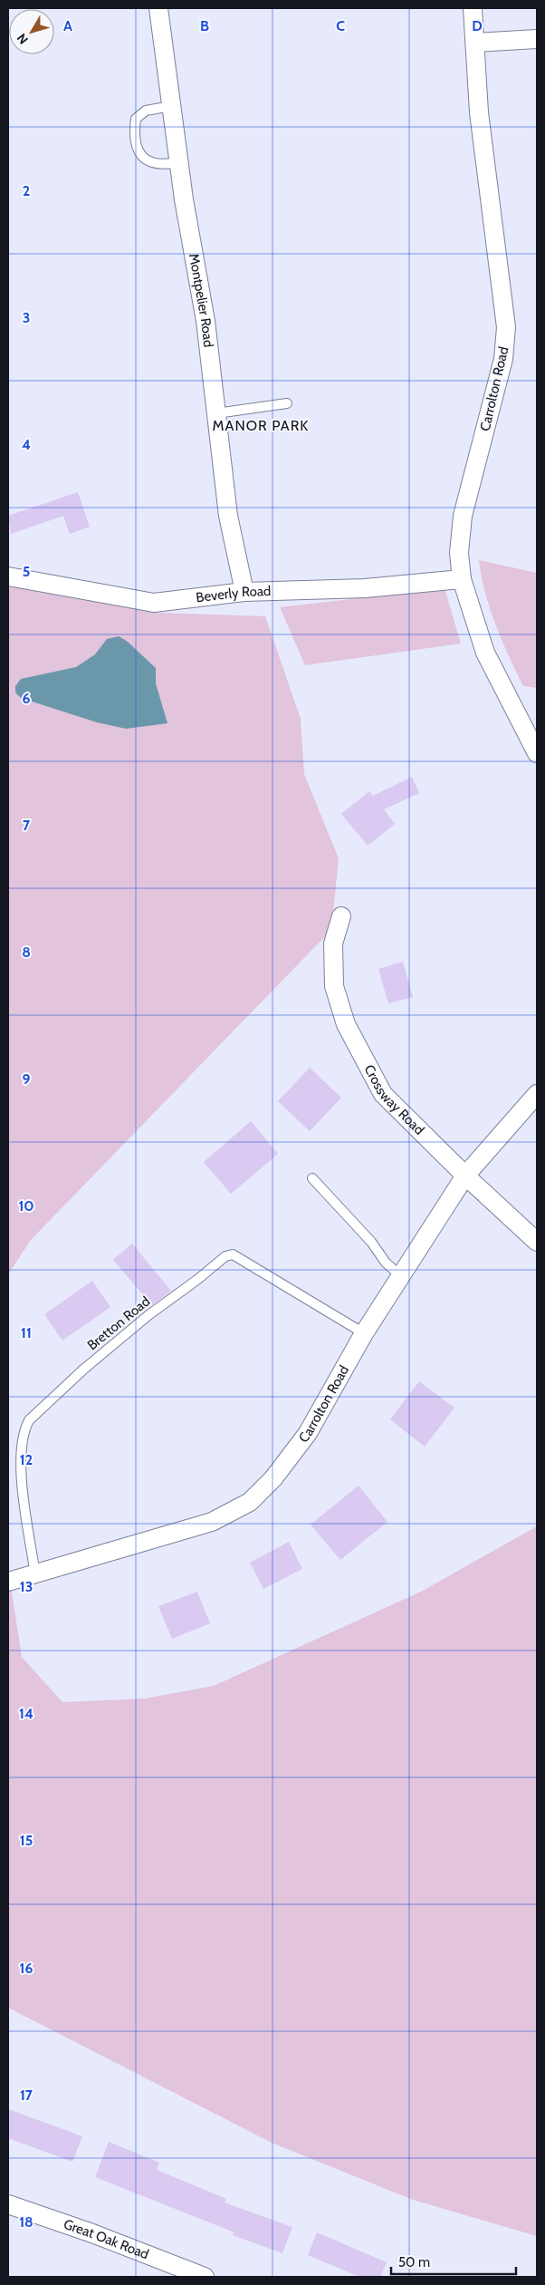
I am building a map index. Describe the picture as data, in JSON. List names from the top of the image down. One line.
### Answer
{"streets":{"street":["Montpelier Road","Carrolton Road","Beverly Road","Crossway Road","Great Oak Road"],"lane":["Bretton Road"]},"crossings":[["Montpelier Road","Beverly Road"],["Carrolton Road","Beverly Road"],["Carrolton Road","Crossway Road"],["Carrolton Road","Bretton Road"]],"districts":["MANOR PARK"],"scale_bar":"50 m","north":"bottom left","grid":{"columns":["A","B","C","D"],"rows":["2","3","4","5","6","7","8","9","10","11","12","13","14","15","16","17","18"]}}
